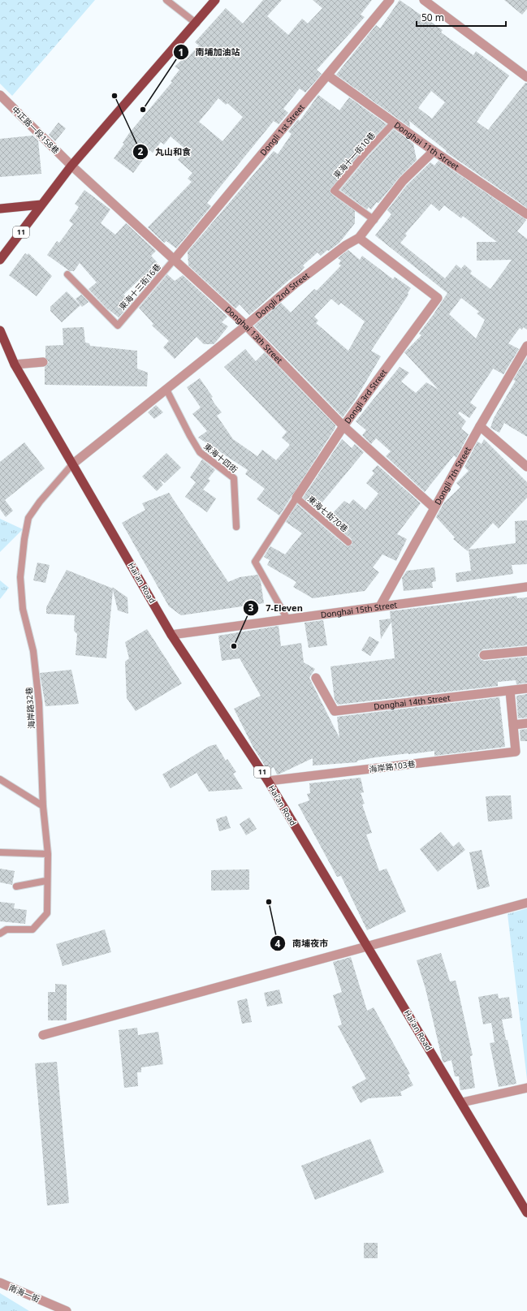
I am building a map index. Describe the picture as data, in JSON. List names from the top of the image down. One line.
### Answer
{"streets":{"main road":["11","Hai'an Road"],"street":["中正路一段158巷","Dongli 1st Street","Donghai 11th Street","Dongli 2nd Street","Donghai 13th Street","Dongli 3rd Street","Dongli 7th Street","Donghai 15th Street","Donghai 14th Street","海岸路103巷","南海一街"],"lane":["東海十一街10巷","東海十三街16巷","東海十四街","東海七街70巷","海岸路32巷"]},"crossings":[["中正路一段158巷","Donghai 13th Street"],["Dongli 1st Street","Donghai 11th Street"],["Dongli 1st Street","東海十三街16巷"],["Dongli 1st Street","Donghai 13th Street"],["Donghai 11th Street","東海十一街10巷"],["Donghai 11th Street","Dongli 2nd Street"],["東海十一街10巷","Dongli 2nd Street"],["東海十三街16巷","Donghai 13th Street"],["Dongli 2nd Street","Donghai 13th Street"],["Dongli 2nd Street","Dongli 3rd Street"],["Dongli 2nd Street","東海十四街"],["Dongli 2nd Street","Hai'an Road"],["Dongli 2nd Street","海岸路32巷"],["Donghai 13th Street","Dongli 3rd Street"],["Donghai 13th Street","Dongli 7th Street"],["Dongli 3rd Street","東海七街70巷"],["Dongli 7th Street","Donghai 15th Street"],["Hai'an Road","Donghai 15th Street"],["Hai'an Road","海岸路32巷"],["Hai'an Road","海岸路103巷"]],"places":["丸山和食","南埔加油站","7-Eleven","南埔夜市"],"scale_bar":"50 m"}
